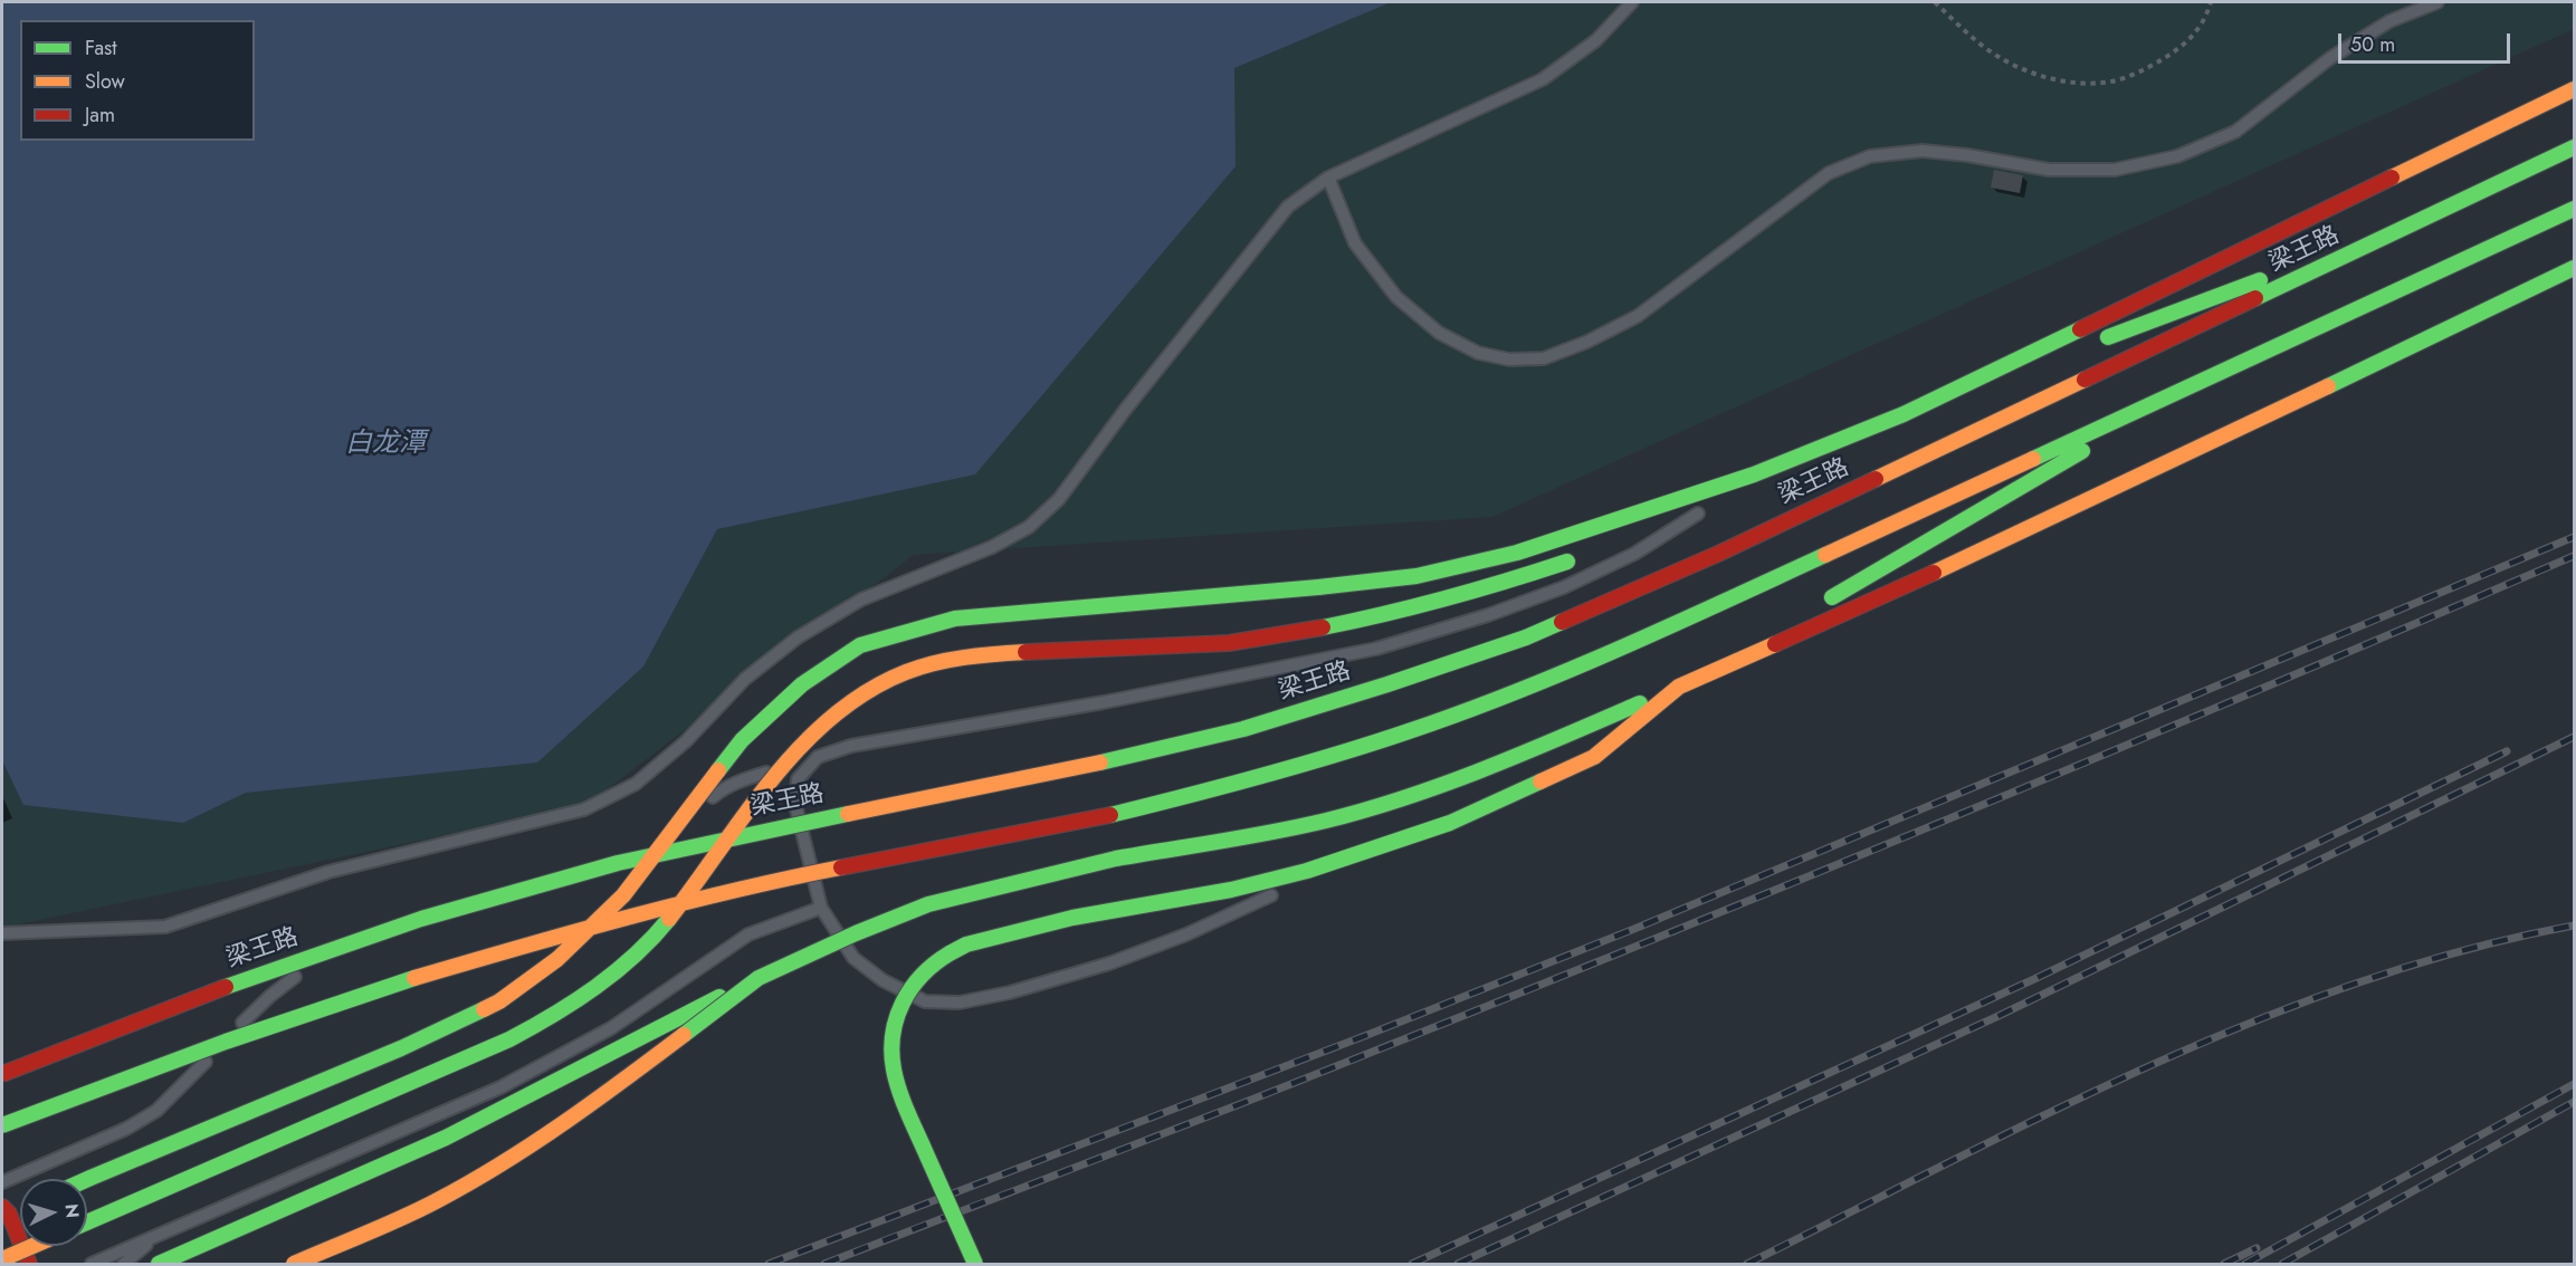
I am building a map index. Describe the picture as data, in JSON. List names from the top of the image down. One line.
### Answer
{"streets":{"main road":["梁王路"]},"water":["白龙潭"],"legend":["Fast","Slow","Jam"],"scale_bar":"50 m","north":"right"}
